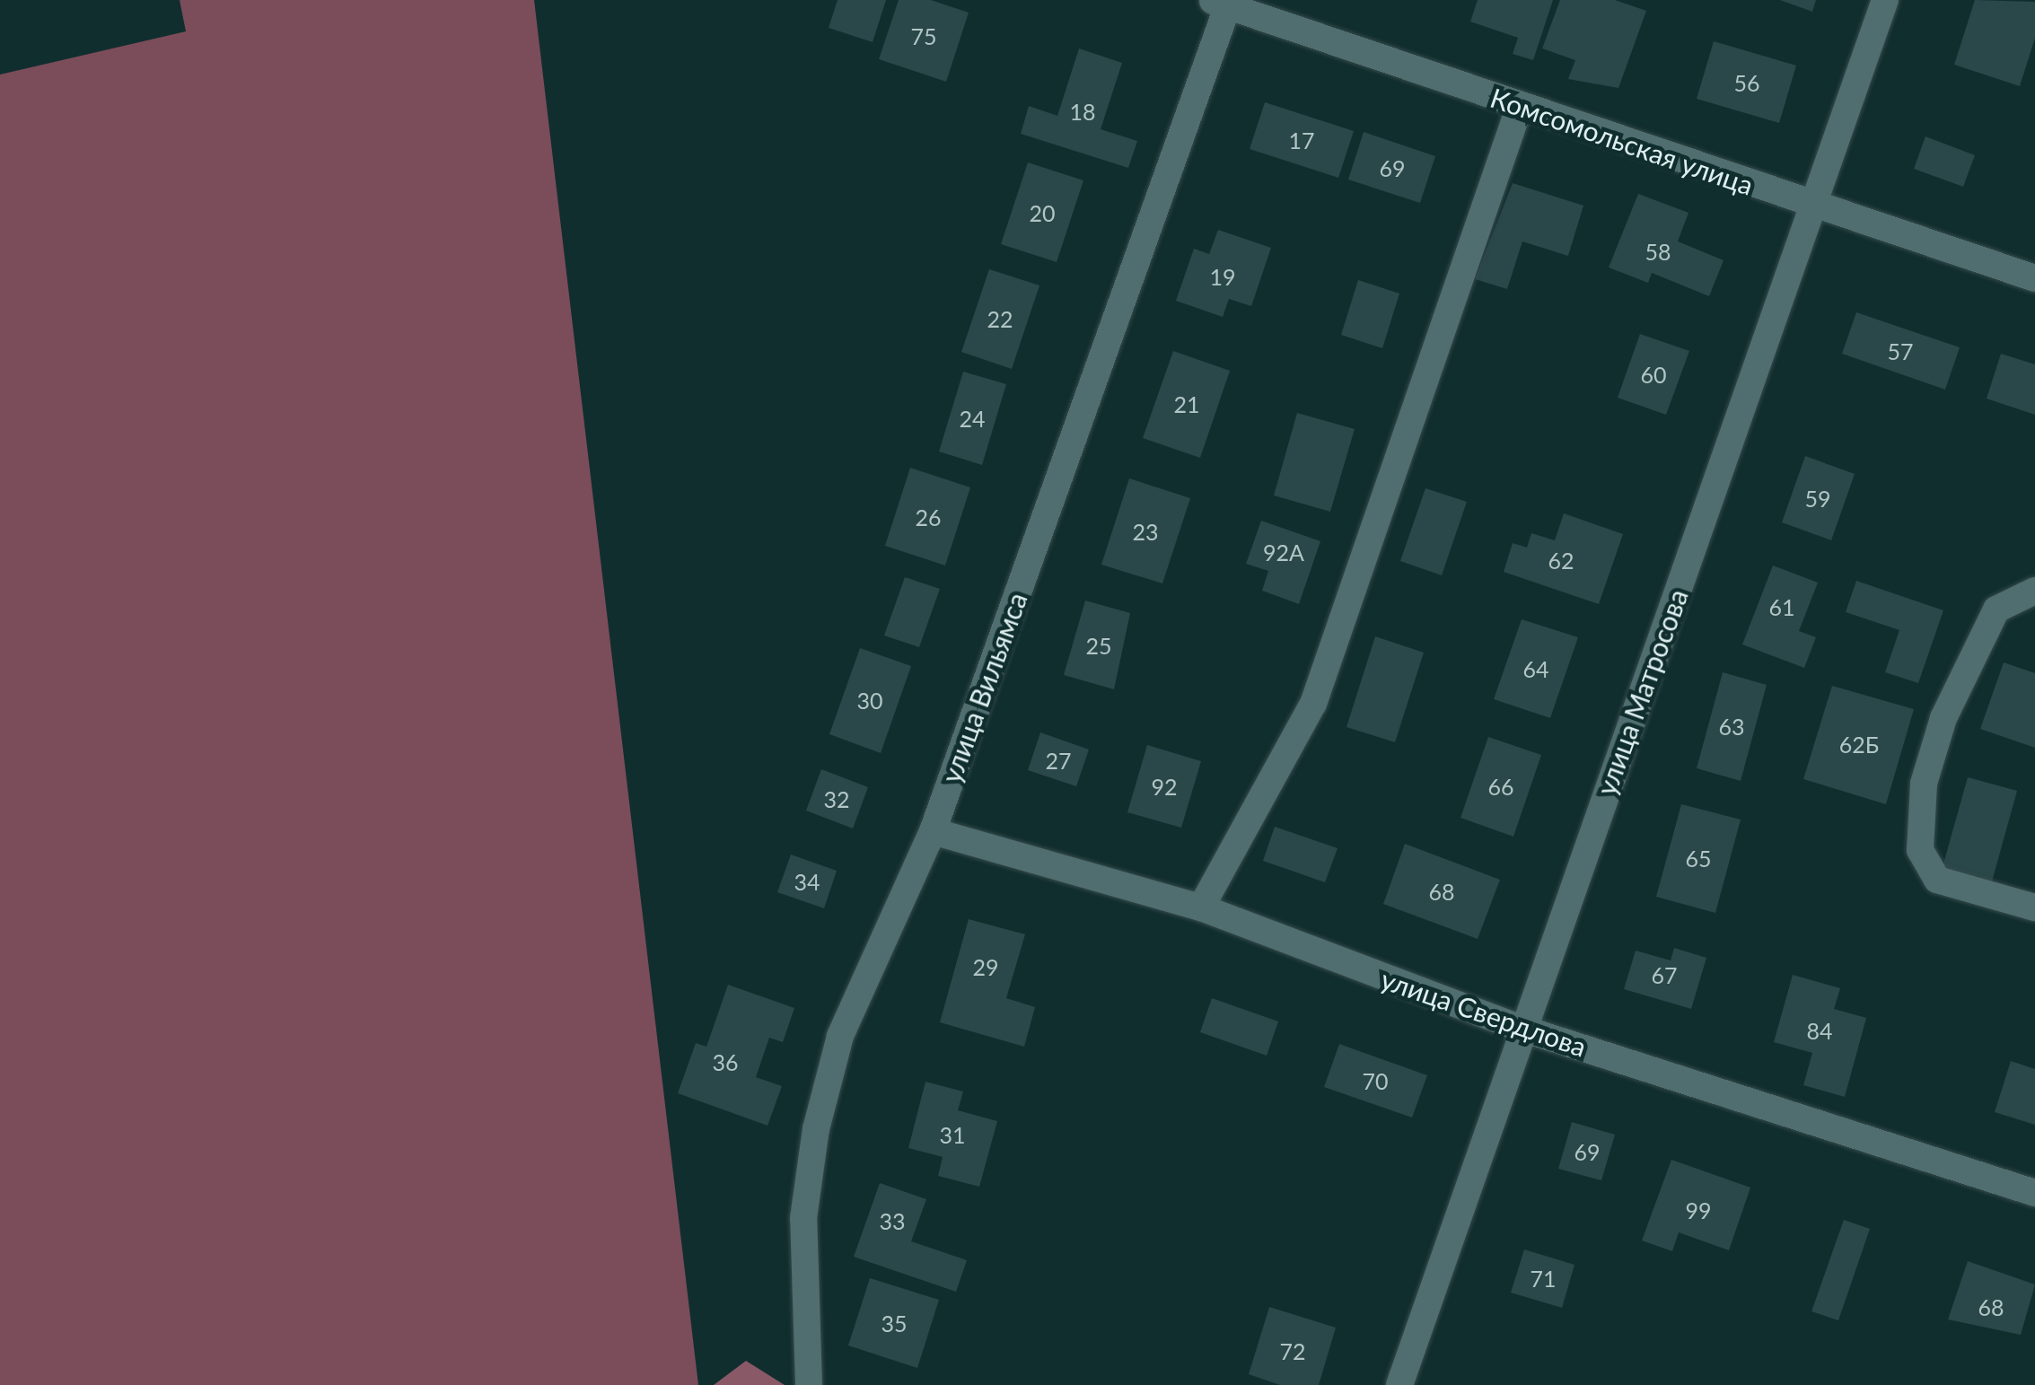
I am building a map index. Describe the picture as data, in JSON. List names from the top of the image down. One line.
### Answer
{"streets":{"street":["Комсомольская улица","улица Вильямса","улица Матросова","улица Свердлова"]},"crossings":[["Комсомольская улица","улица Вильямса"],["Комсомольская улица","улица Матросова"],["улица Вильямса","улица Свердлова"],["улица Матросова","улица Свердлова"]],"house_numbers":["75","56","18","17","69","20","58","19","22","57","60","21","24","59","26","23","92А","62","61","25","64","30","63","62Б","27","92","66","32","65","34","68","29","67","84","36","70","31","69","99","33","71","68","35","72"]}
